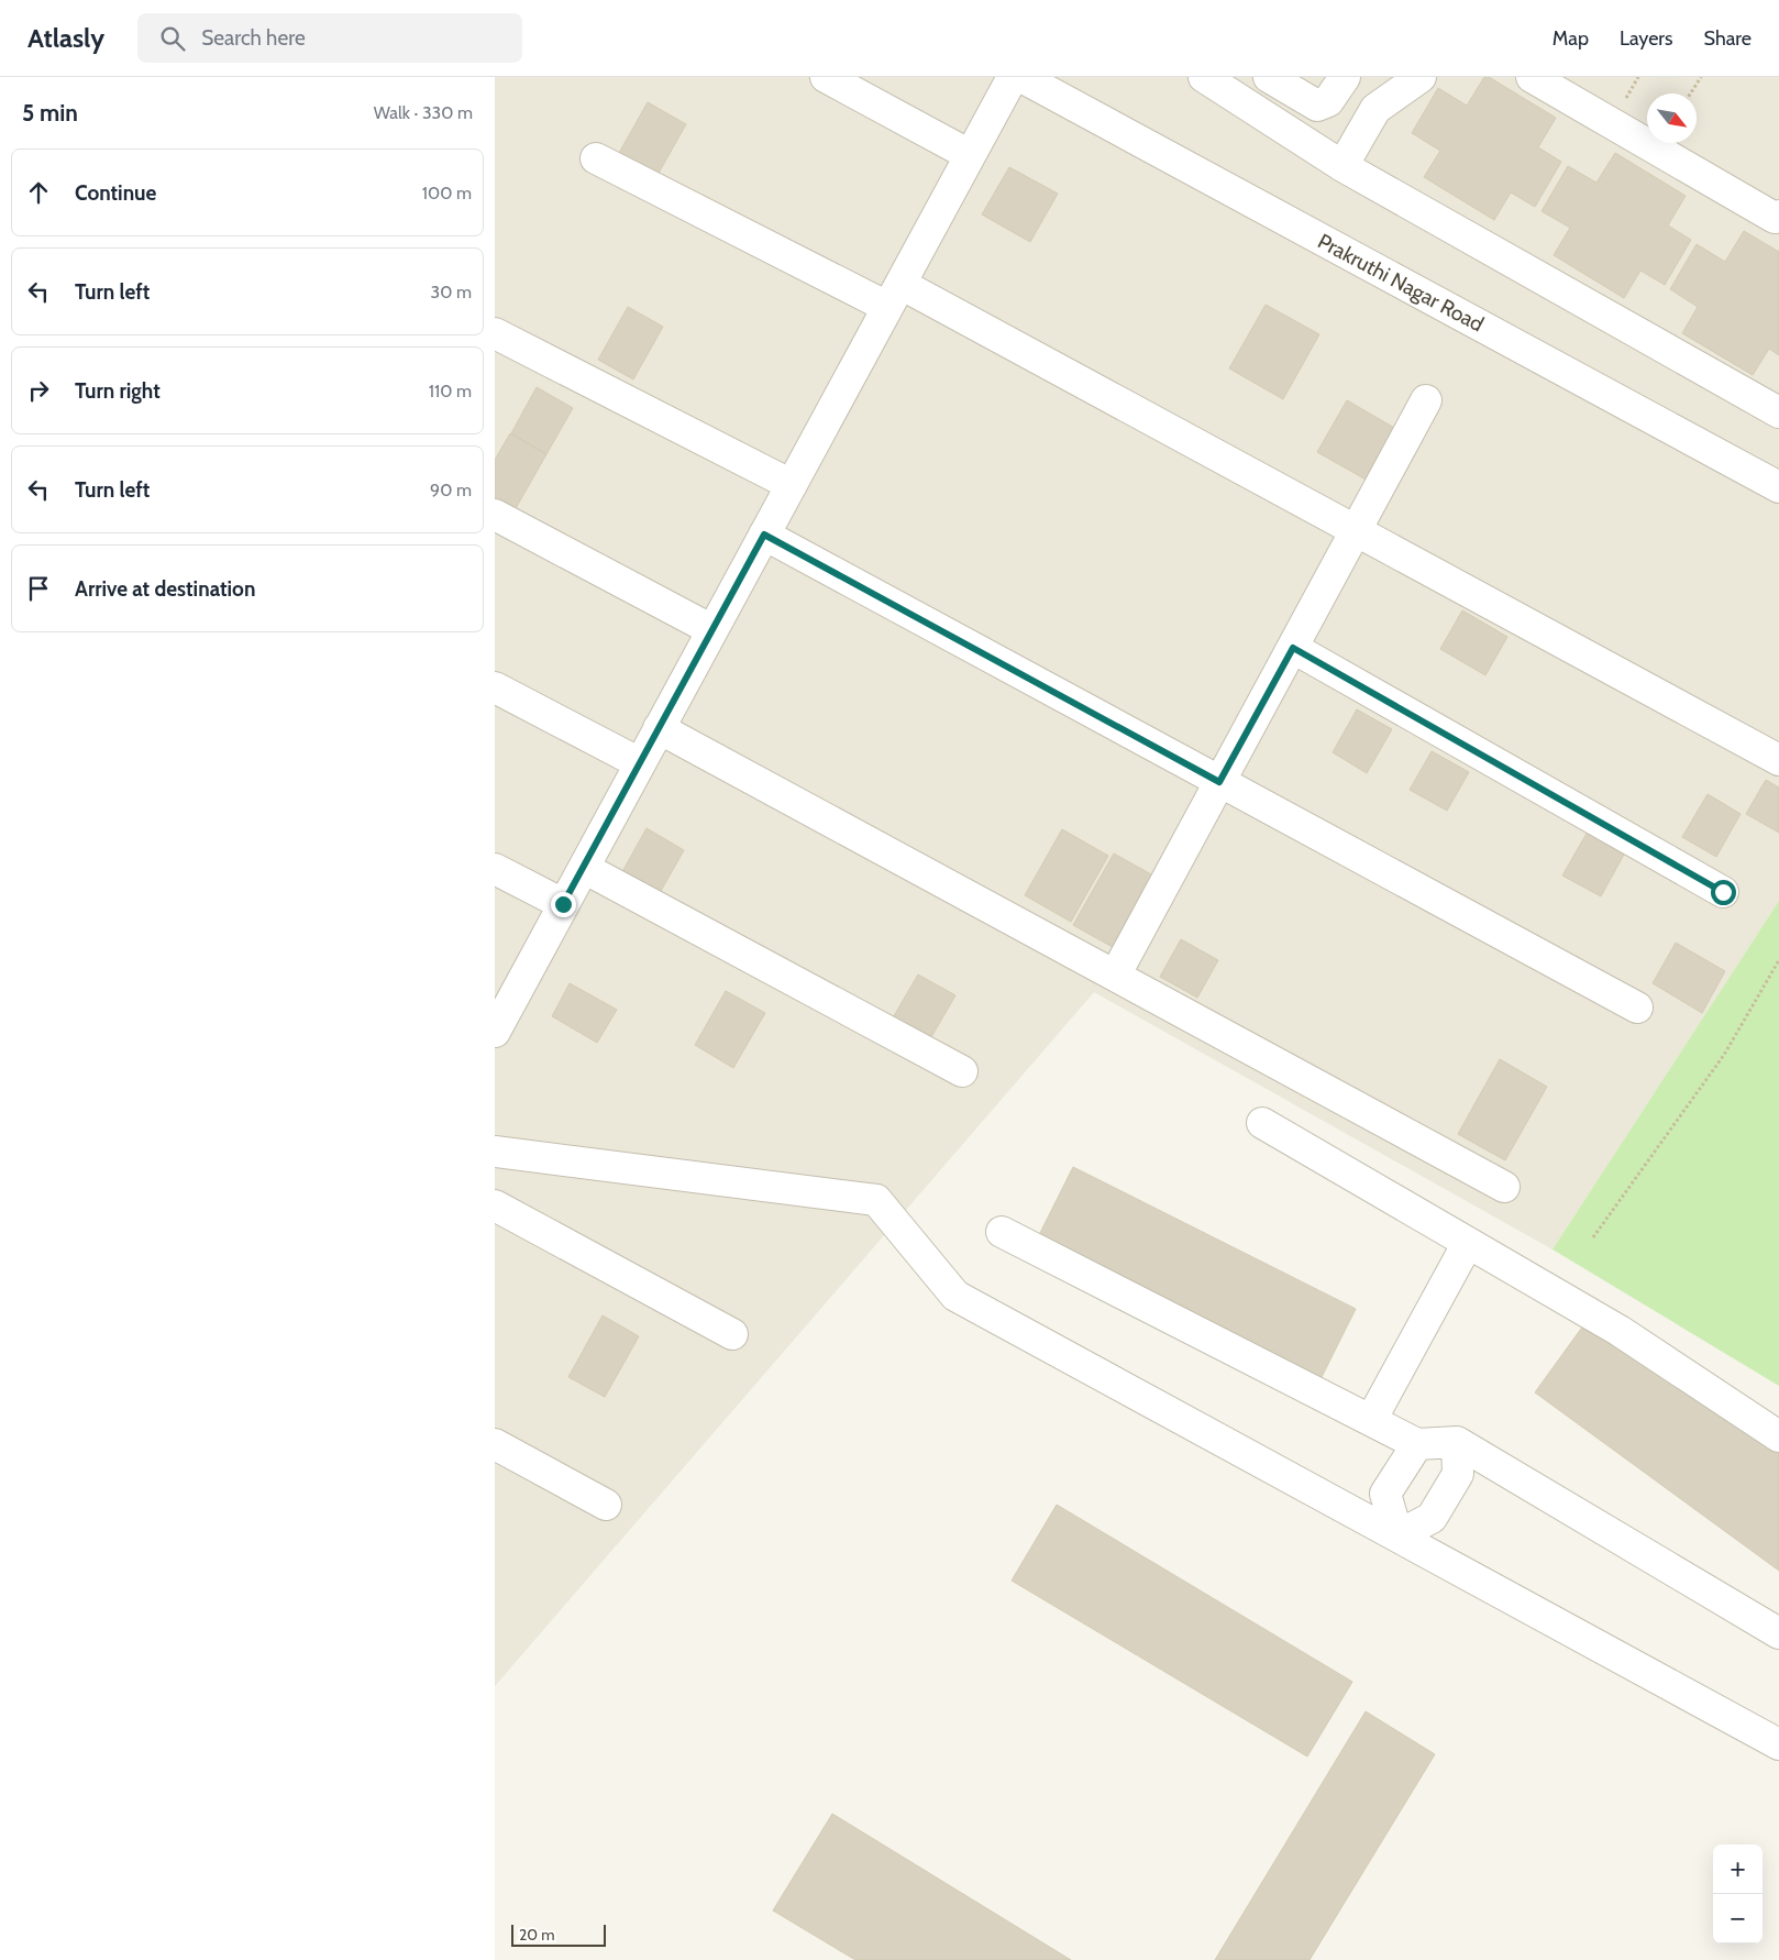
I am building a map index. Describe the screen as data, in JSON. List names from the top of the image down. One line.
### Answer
{"streets":{"street":["Prakruthi Nagar Road"]},"scale_bar":"20 m","north":"bottom right","page":{"header":"Atlasly","search":"Search here","nav":["Map","Layers","Share"],"heading":["5 min","Walk · 330 m"],"list":[["Continue","100 m"],["Turn left","30 m"],["Turn right","110 m"],["Turn left","90 m"],"Arrive at destination"],"map_buttons":["+","−"],"scale":"20 m"}}
